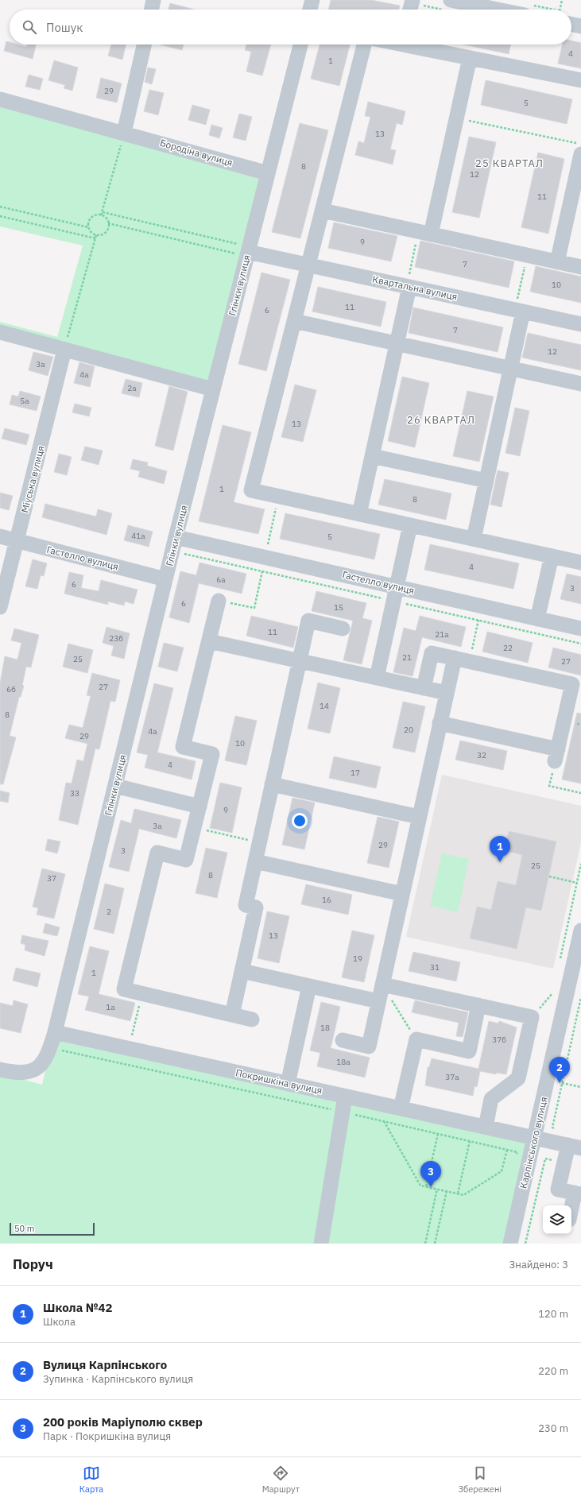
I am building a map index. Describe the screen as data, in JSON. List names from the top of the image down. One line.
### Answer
{"streets":{"street":["Бородіна вулиця","Глінки вулиця","Квартальна вулиця","Міуська вулиця","Гастелло вулиця","Покришкіна вулиця","Карпінського вулиця"]},"crossings":[["Бородіна вулиця","Глінки вулиця"],["Глінки вулиця","Квартальна вулиця"],["Глінки вулиця","Гастелло вулиця"],["Глінки вулиця","Покришкіна вулиця"],["Міуська вулиця","Гастелло вулиця"],["Покришкіна вулиця","Карпінського вулиця"]],"districts":["25 КВАРТАЛ","26 КВАРТАЛ"],"house_numbers":["4","1","29","5","13","8","12","11","9","7","10","11","6","7","12","3а","4а","2а","5а","13","1","8","41а","5","4","6а","6","3","6","15","11","21а","23б","22","21","25","27","27","6б","14","8","20","4а","29","10","32","4","17","33","9","3а","29","3","25","8","37","16","2","13","19","31","1","1а","18","37б","18а","37а"],"scale_bar":"50 m","page":{"search":"Пошук","pins":["1","2","3"],"scale":"50 m","heading":["Поруч","Знайдено: 3"],"list":[{"mark":"1","name":"Школа №42","note":"Школа","value":"120 m"},{"mark":"2","name":"Вулиця Карпінського","note":"Зупинка · Карпінського вулиця","value":"220 m"},{"mark":"3","name":"200 років Маріуполю сквер","note":"Парк · Покришкіна вулиця","value":"230 m"}],"nav":["Карта","Маршрут","Збережені"]}}
